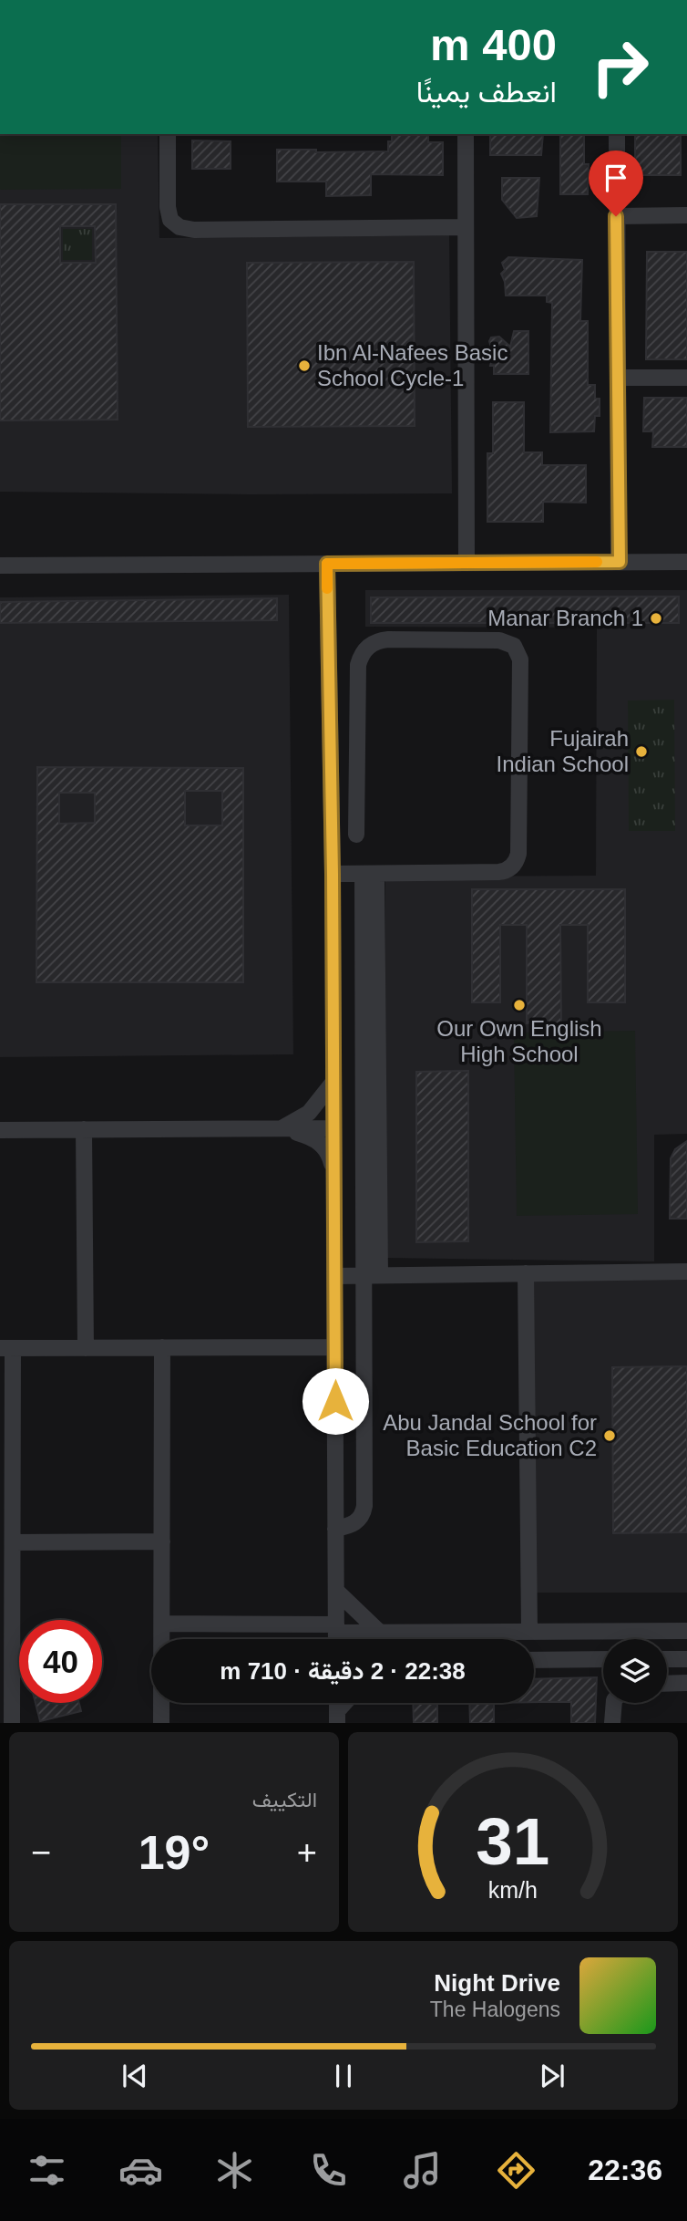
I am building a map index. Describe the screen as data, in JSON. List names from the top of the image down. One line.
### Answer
{"places":["Ibn Al-Nafees Basic School Cycle-1","Manar Branch 1","Fujairah Indian School","Our Own English High School","Abu Jandal School for Basic Education C2"],"page":{"turn":["400 m","انعطف يمينًا"],"limit":"40","trip":"22:38 · 2 دقيقة · 710 m","tile":"التكييف","heat":["−","19°","+"],"song":["Night Drive","The Halogens"],"tabs":"22:36","gauge":["31","km/h"]}}
